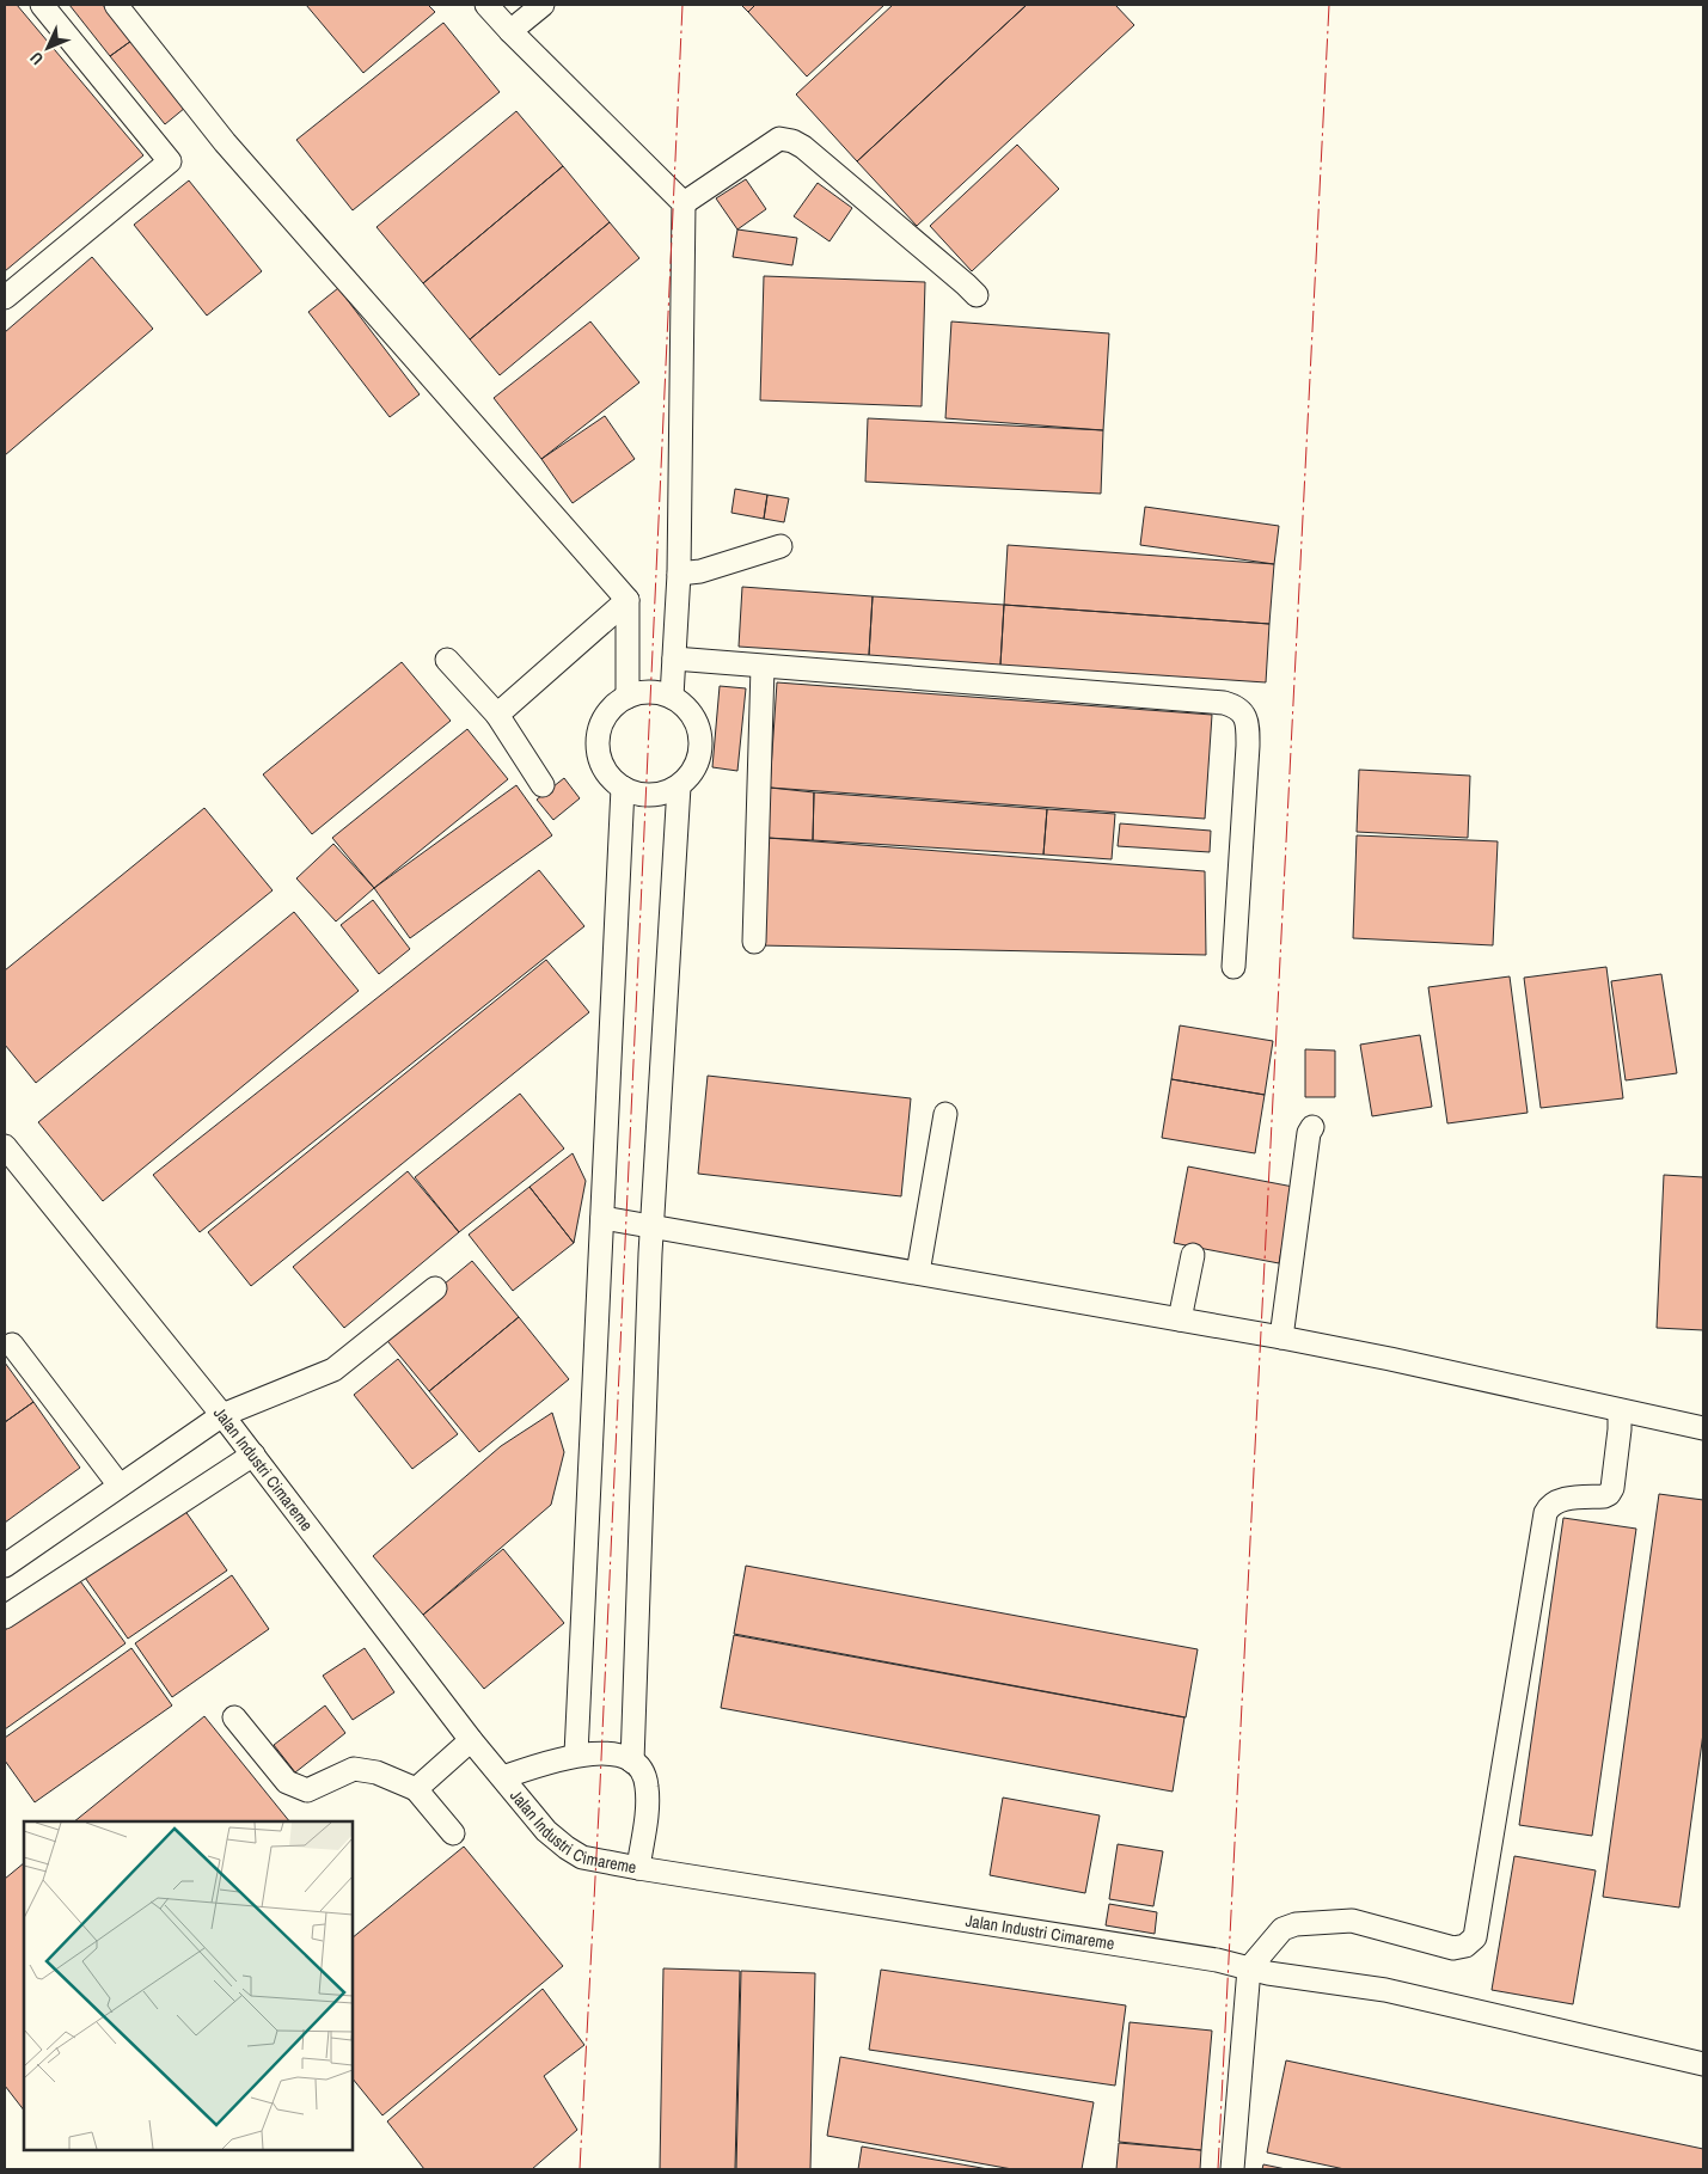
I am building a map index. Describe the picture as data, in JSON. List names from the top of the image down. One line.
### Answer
{"streets":{"lane":["Jalan Industri Cimareme"]},"north":"bottom left"}
